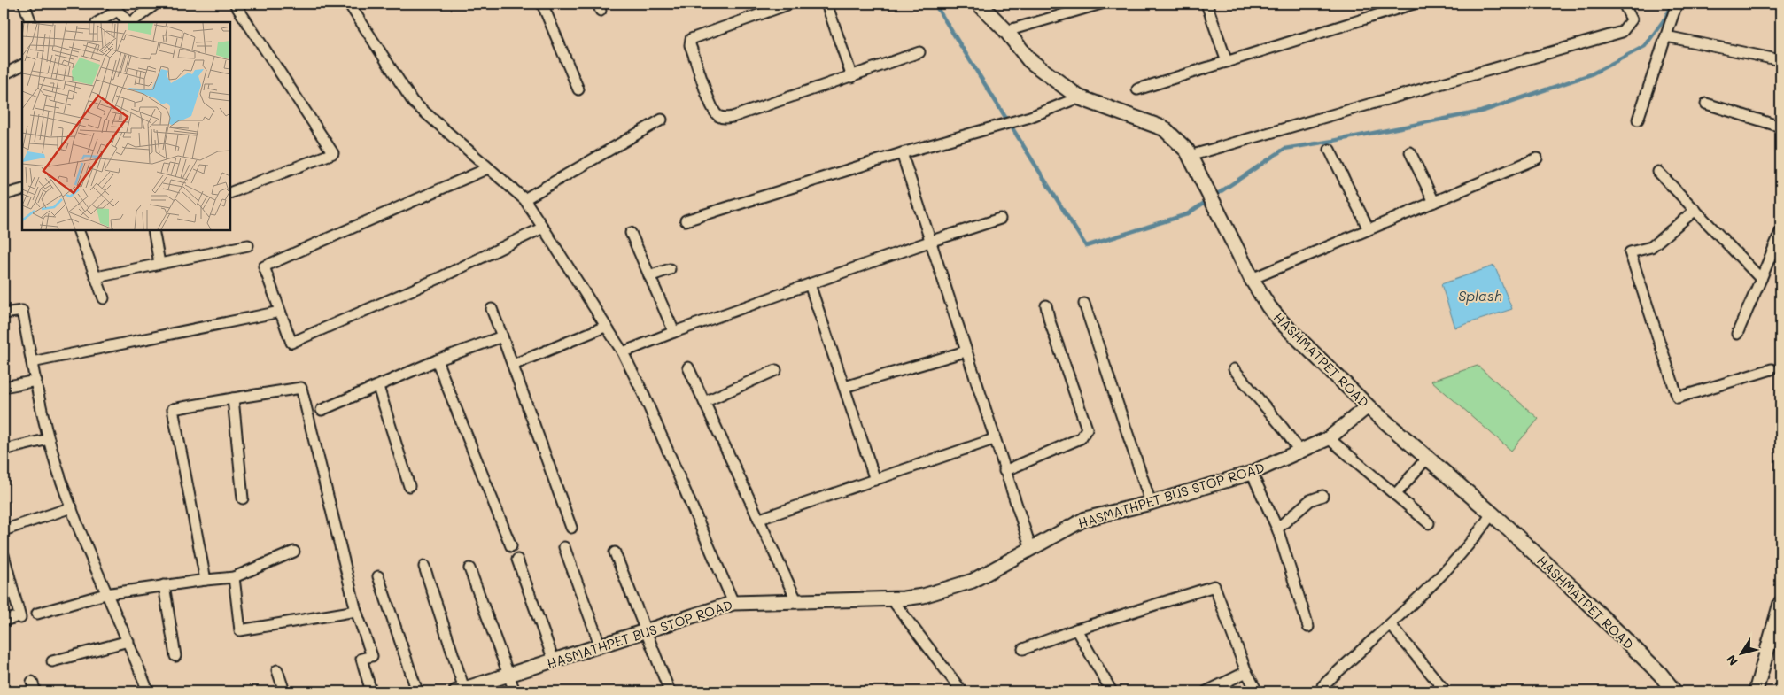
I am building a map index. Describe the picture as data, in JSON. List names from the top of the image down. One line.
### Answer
{"streets":{"main road":["HASHMATPET ROAD"],"street":["HASMATHPET BUS STOP ROAD"]},"crossings":[["HASHMATPET ROAD","HASMATHPET BUS STOP ROAD"]],"water":["Splash"],"north":"bottom left"}
